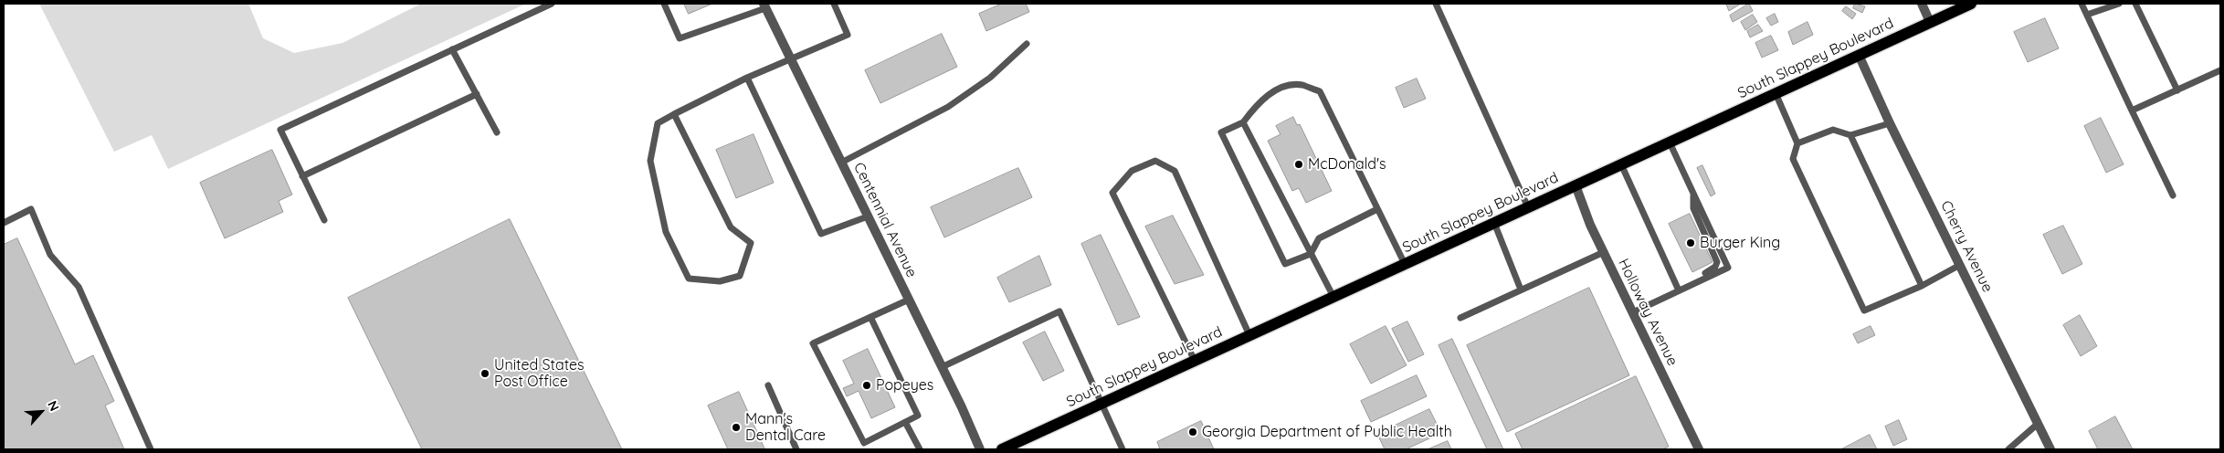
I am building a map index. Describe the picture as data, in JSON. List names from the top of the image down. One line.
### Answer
{"streets":{"main road":["South Slappey Boulevard"],"street":["Centennial Avenue","Cherry Avenue","Holloway Avenue"]},"crossings":[["South Slappey Boulevard","Cherry Avenue"],["South Slappey Boulevard","Holloway Avenue"]],"places":["McDonald's","Burger King","United States Post Office","Popeyes","Mann's Dental Care","Georgia Department of Public Health"],"north":"top right"}
